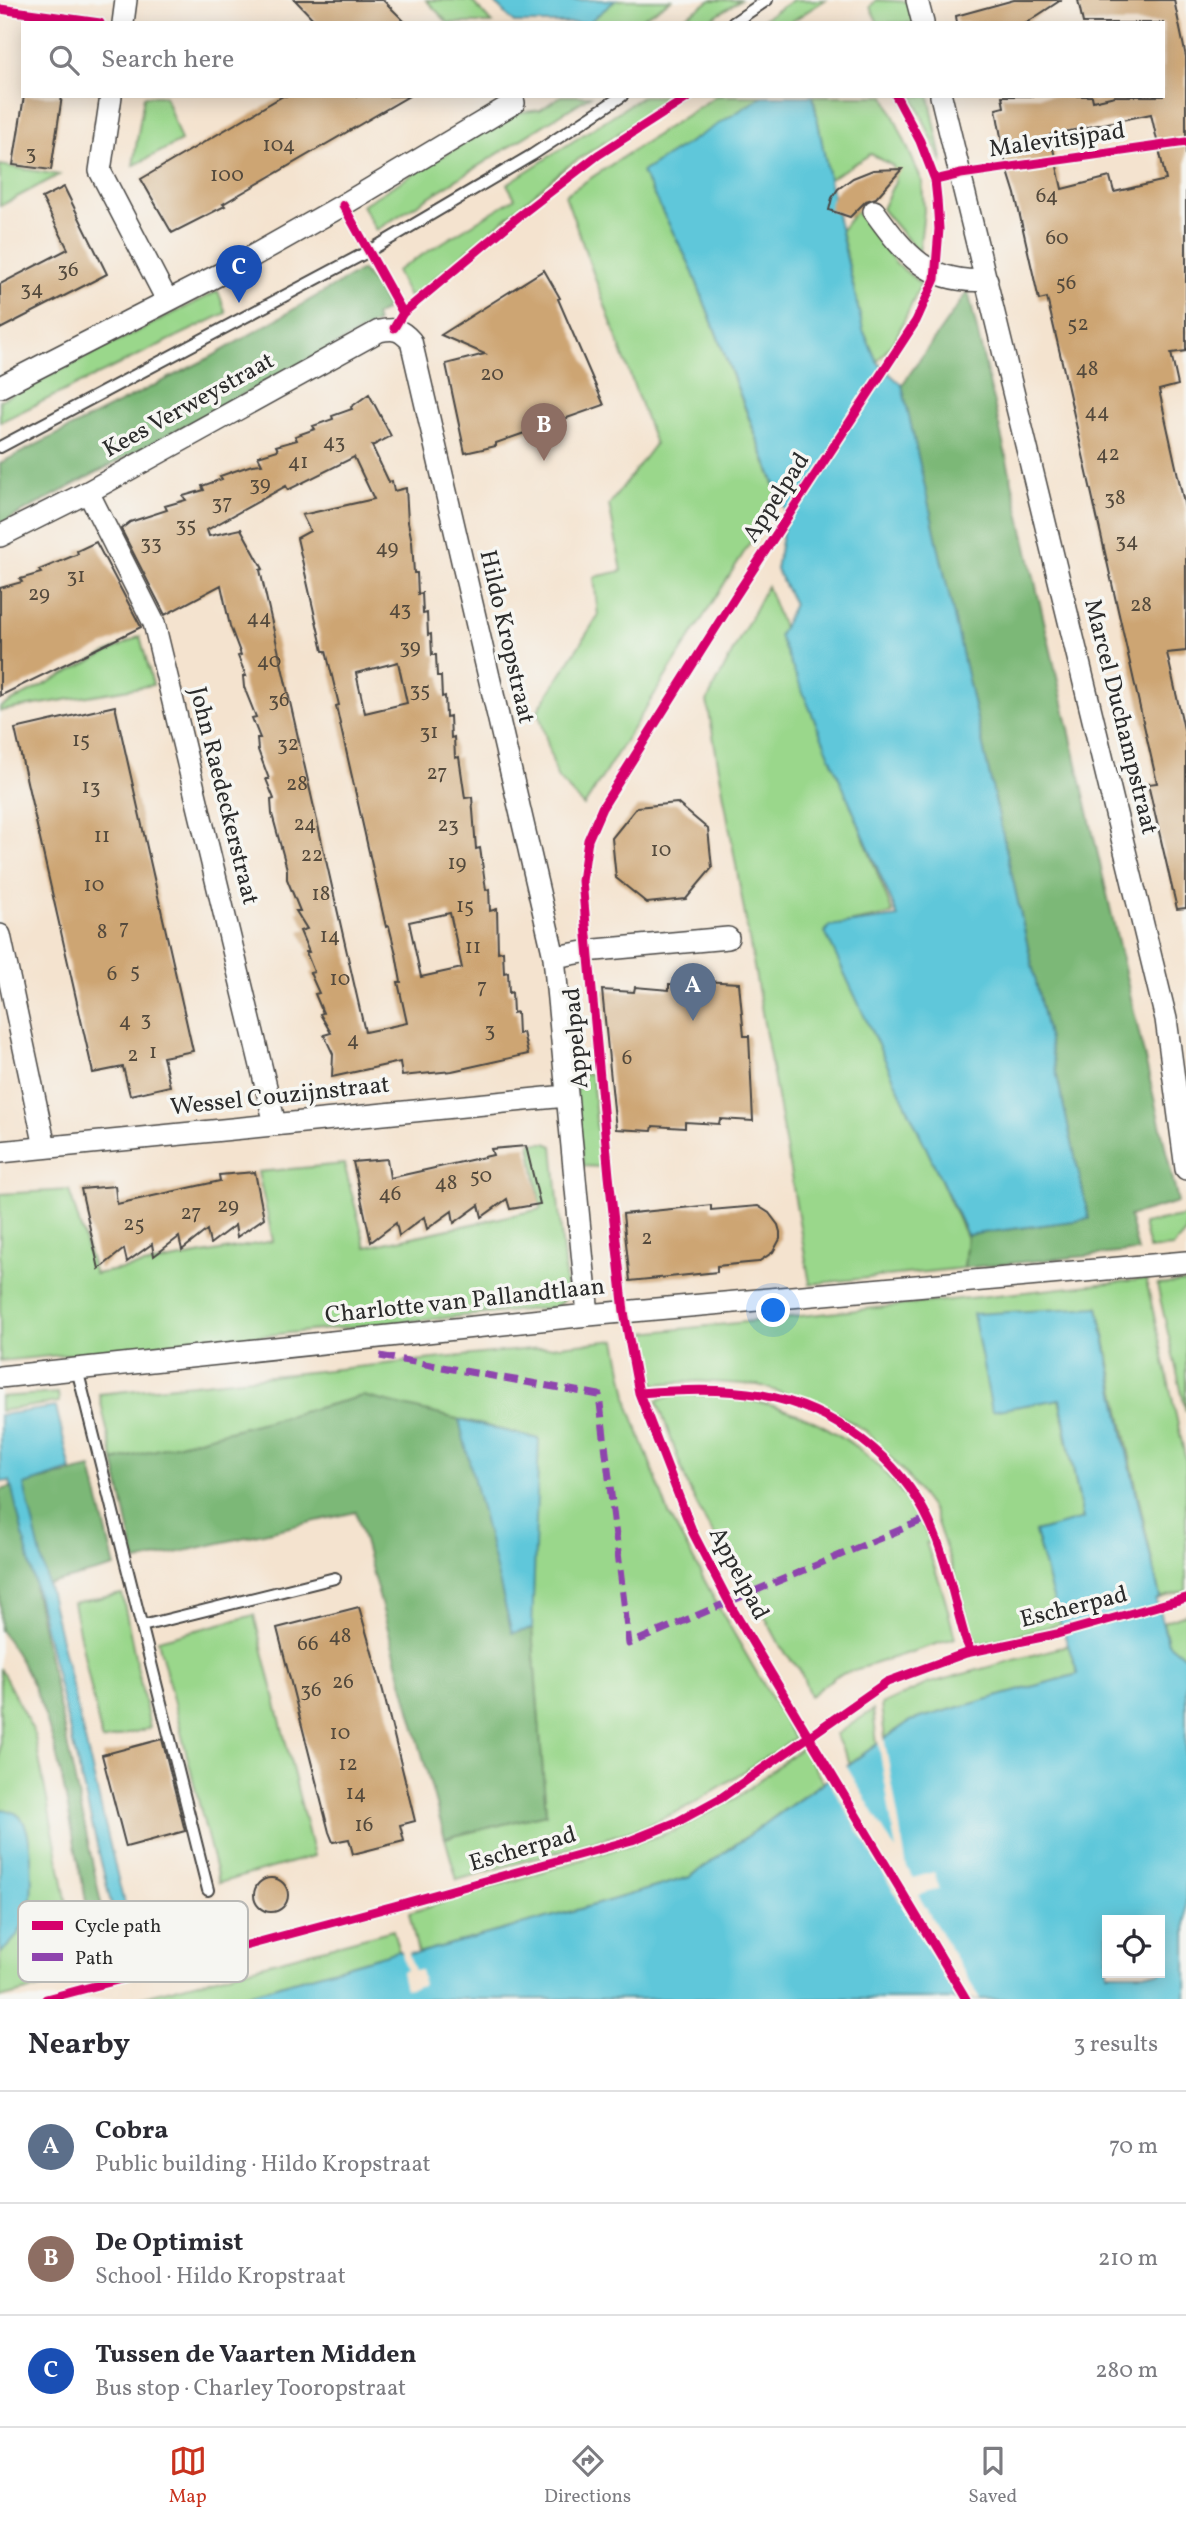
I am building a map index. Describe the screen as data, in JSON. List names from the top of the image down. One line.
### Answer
{"streets":{"street":["Kees Verweystraat","Hildo Kropstraat","Marcel Duchampstraat","John Raedeckerstraat","Wessel Couzijnstraat","Charlotte van Pallandtlaan"],"cycle path":["Malevitsjpad","Appelpad","Escherpad"]},"crossings":[["Kees Verweystraat","Hildo Kropstraat"],["Kees Verweystraat","John Raedeckerstraat"],["Hildo Kropstraat","Wessel Couzijnstraat"],["Hildo Kropstraat","Charlotte van Pallandtlaan"],["John Raedeckerstraat","Wessel Couzijnstraat"]],"house_numbers":["104","3","100","64","60","36","56","34","52","48","20","44","43","42","41","39","38","37","35","34","33","49","31","29","28","43","44","39","40","35","36","31","15","32","27","28","13","24","23","11","10","22","19","10","18","15","7","8","14","11","5","6","10","7","3","4","3","4","1","2","6","50","48","46","29","27","25","2","48","66","26","36","10","12","14","16"],"legend":["Cycle path","Path"],"page":{"search":"Search here","pins":["C","B","A"],"heading":["Nearby","3 results"],"list":[{"mark":"A","name":"Cobra","note":"Public building · Hildo Kropstraat","value":"70 m"},{"mark":"B","name":"De Optimist","note":"School · Hildo Kropstraat","value":"210 m"},{"mark":"C","name":"Tussen de Vaarten Midden","note":"Bus stop · Charley Tooropstraat","value":"280 m"}],"nav":["Map","Directions","Saved"]}}
